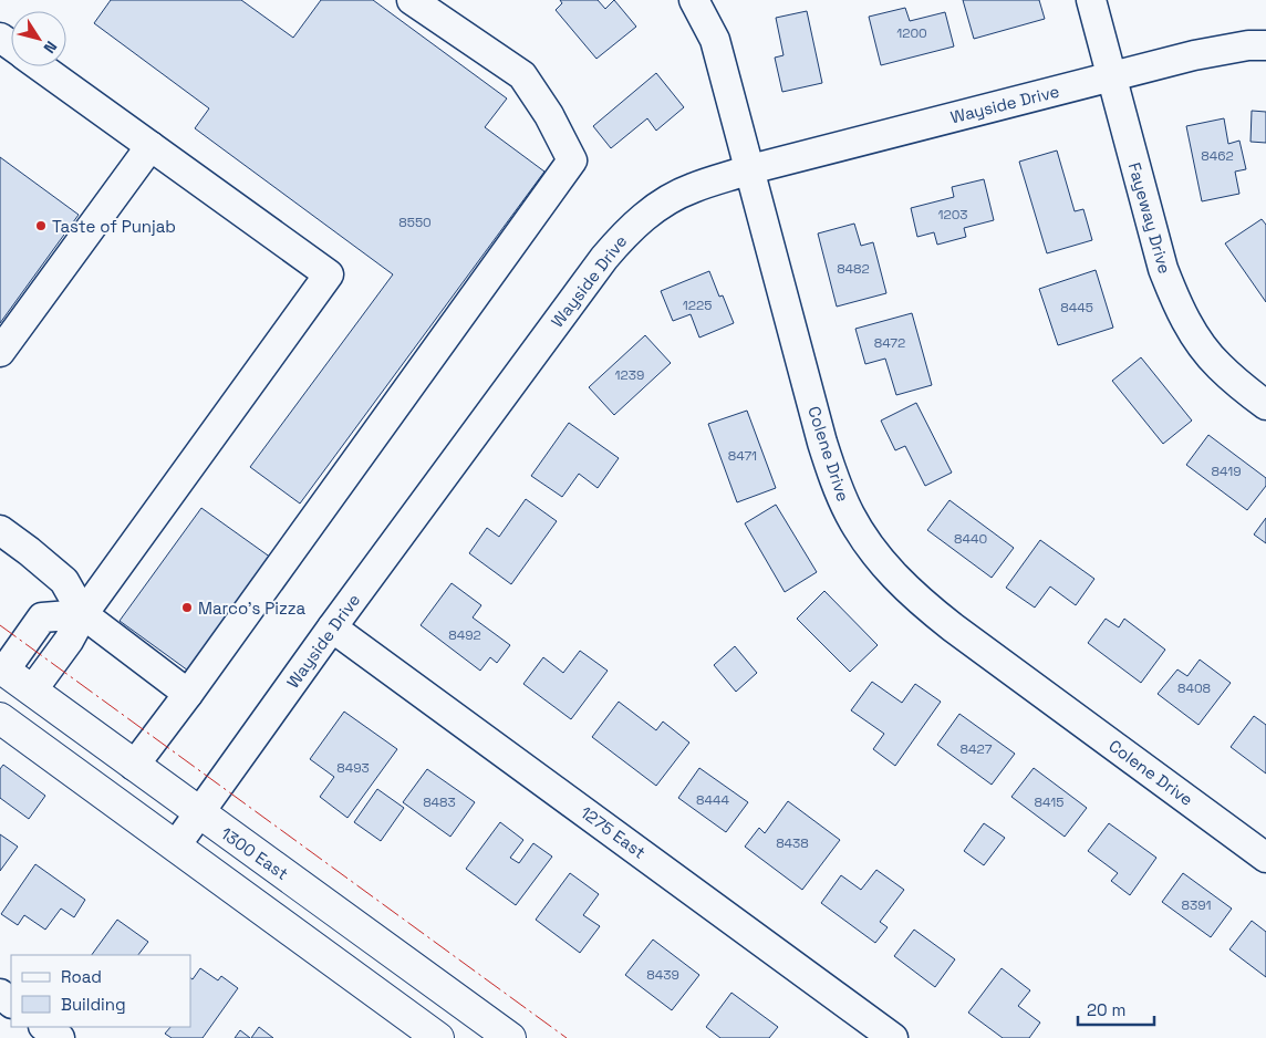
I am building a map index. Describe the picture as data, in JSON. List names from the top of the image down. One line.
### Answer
{"streets":{"main road":["1300 East"],"street":["Wayside Drive","Fayeway Drive","Colene Drive","1275 East"]},"crossings":[["Wayside Drive","Fayeway Drive"],["Wayside Drive","Colene Drive"],["Wayside Drive","1275 East"],["Wayside Drive","1300 East"]],"places":["Taste of Punjab","Marco's Pizza"],"house_numbers":["1200","8462","1203","8550","8482","1225","8445","8472","1239","8471","8419","8440","8492","8408","8427","8493","8444","8483","8415","8438","8391","8439"],"legend":["Road","Building"],"scale_bar":"20 m","north":"bottom right"}
